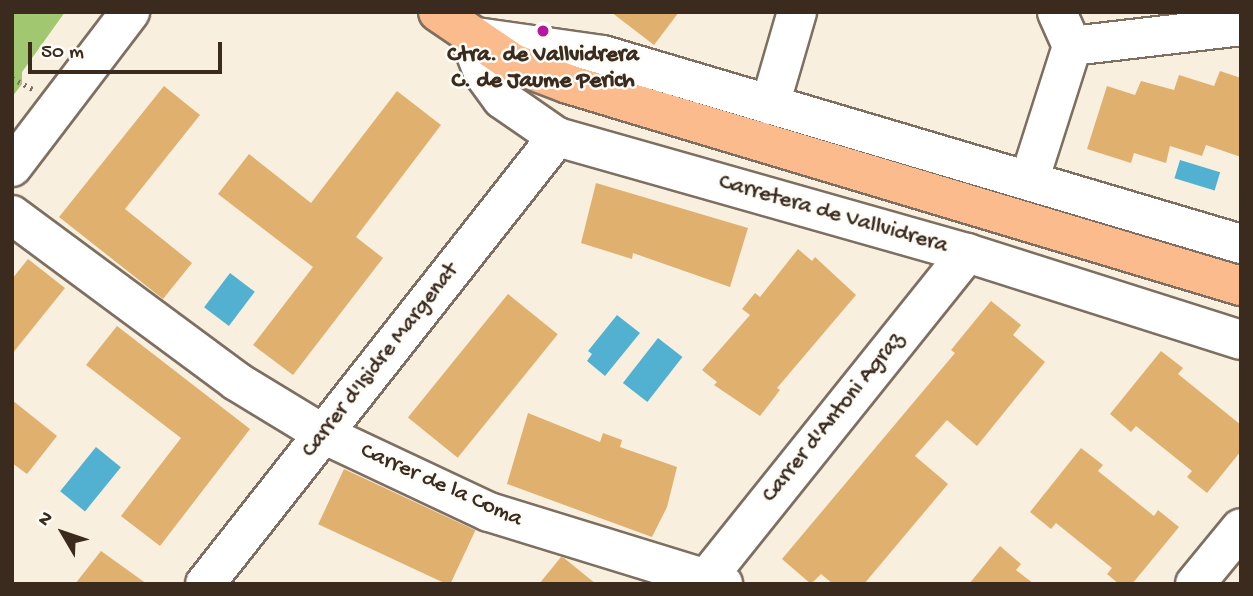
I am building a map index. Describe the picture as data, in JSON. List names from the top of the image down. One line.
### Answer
{"streets":{"main road":["Carretera de Vallvidrera"],"street":["Carrer d'Isidre Margenat","Carrer d'Antoni Agraz","Carrer de la Coma"]},"crossings":[["Carretera de Vallvidrera","Carrer d'Isidre Margenat"],["Carretera de Vallvidrera","Carrer d'Antoni Agraz"],["Carrer d'Isidre Margenat","Carrer de la Coma"],["Carrer d'Antoni Agraz","Carrer de la Coma"]],"places":["Ctra. de Vallvidrera C. de Jaume Perich"],"scale_bar":"50 m","north":"top left"}
